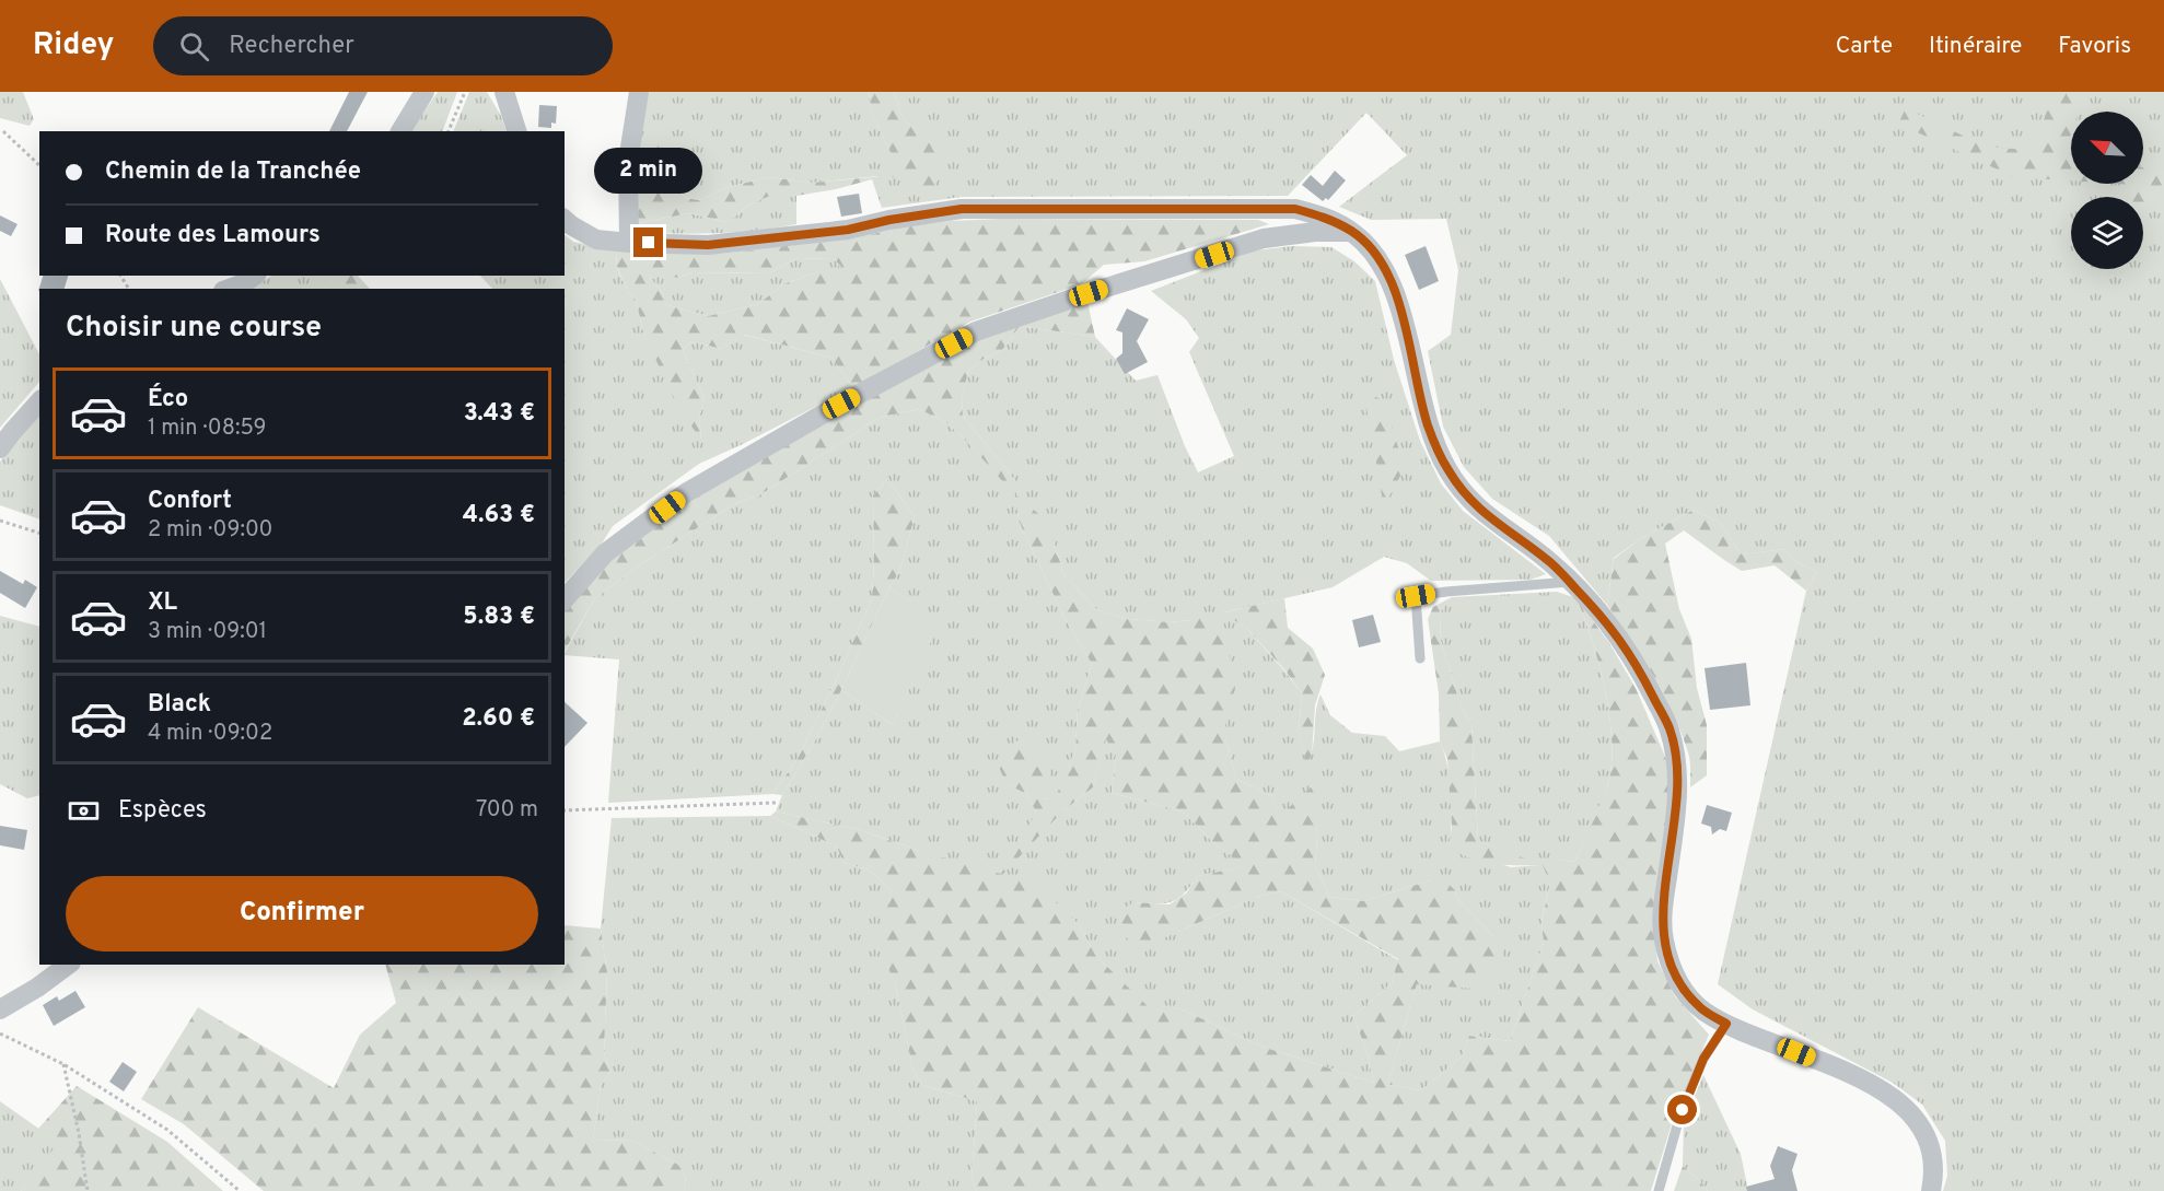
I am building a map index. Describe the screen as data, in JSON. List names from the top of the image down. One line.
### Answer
{"north":"top left","page":{"header":"Ridey","search":"Rechercher","nav":["Carte","Itinéraire","Favoris"],"banner":["Chemin de la Tranchée","Route des Lamours"],"bubble":"2 min","heading":"Choisir une course","list":[{"name":"Éco","note":"1 min · 08:59","value":"3.43 €"},{"name":"Confort","note":"2 min · 09:00","value":"4.63 €"},{"name":"XL","note":"3 min · 09:01","value":"5.83 €"},{"name":"Black","note":"4 min · 09:02","value":"2.60 €"}],"pay":["Espèces","700 m"],"buttons":"Confirmer"}}
